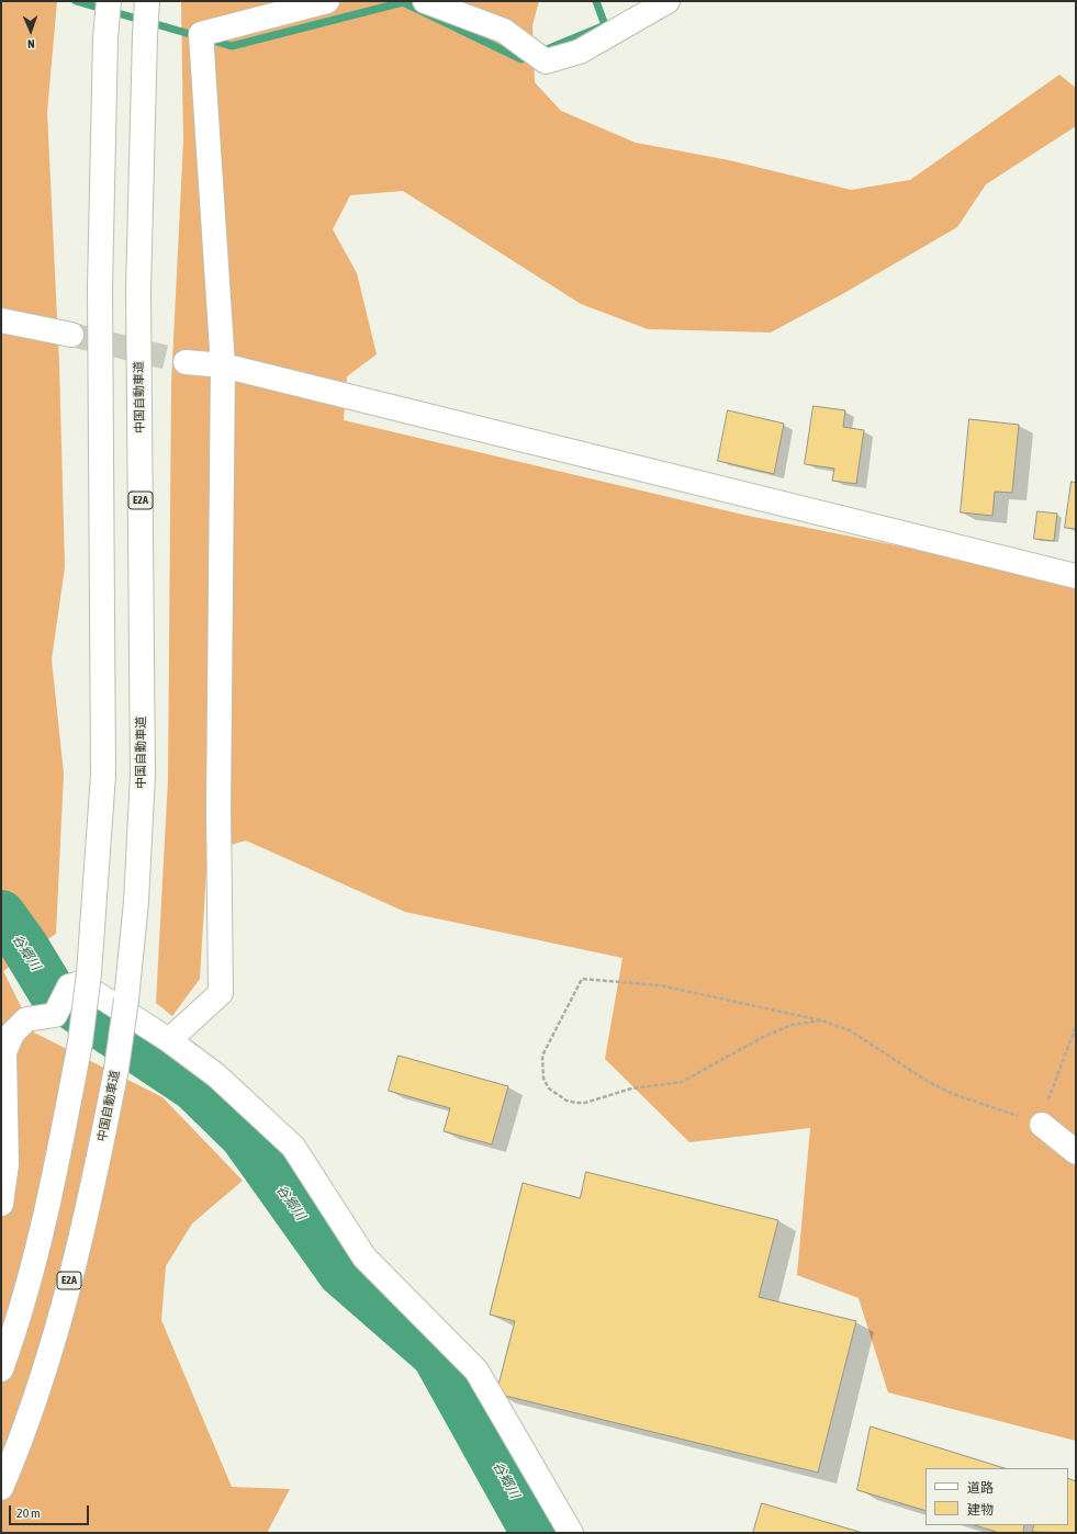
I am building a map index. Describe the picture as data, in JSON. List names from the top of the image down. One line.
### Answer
{"streets":{"main road":["中国自動車道","E2A"]},"water":["谷郷川"],"legend":["道路","建物"],"scale_bar":"20 m","north":"bottom"}
